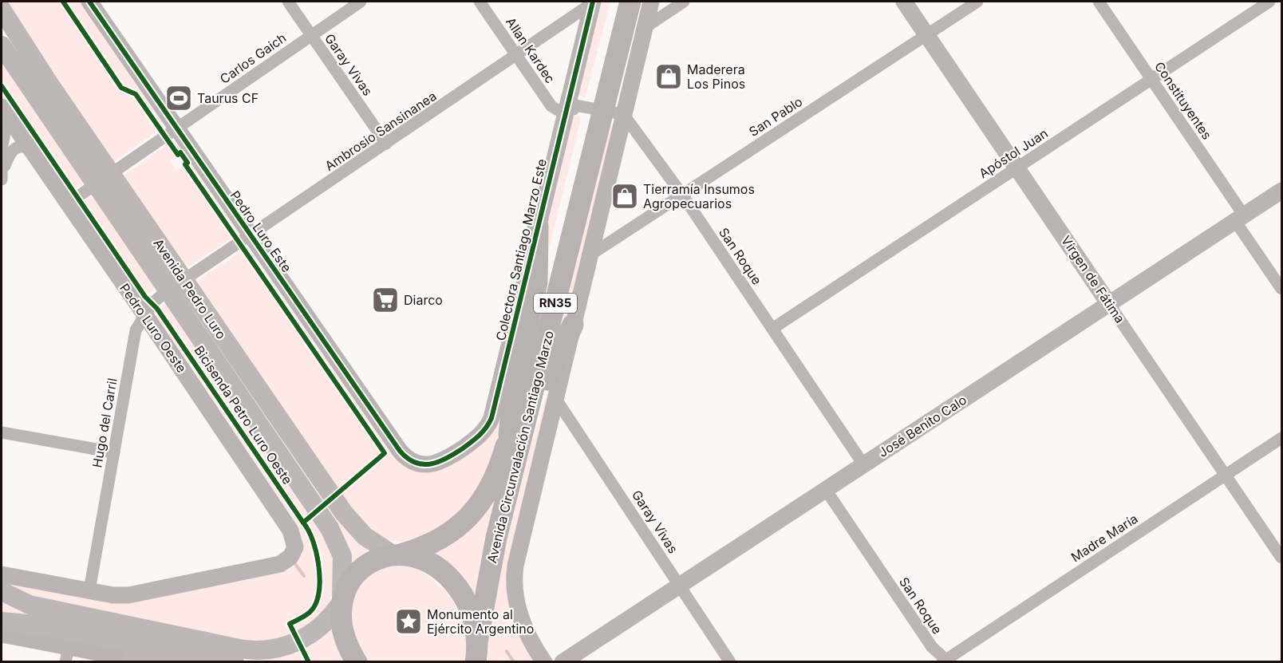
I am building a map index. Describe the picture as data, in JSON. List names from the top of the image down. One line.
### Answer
{"streets":{"highway":["RN35","Avenida Circunvalación Santiago Marzo"],"main road":["Avenida Pedro Luro"],"street":["Allan Kardec","Carlos Gaich","Garay Vivas","Constituyentes","San Pablo","Ambrosio Sansinanea","Apóstol Juan","Pedro Luro Este","Colectora Santiago Marzo Este","San Roque","Vírgen de Fátima","Pedro Luro Oeste","Hugo del Carril","José Benito Calo","Madre María"],"cycle path":["Bicisenda Petro Luro Oeste"]},"crossings":[["Allan Kardec","Ambrosio Sansinanea"],["Allan Kardec","Colectora Santiago Marzo Este"],["Carlos Gaich","Garay Vivas"],["Carlos Gaich","Pedro Luro Este"],["Carlos Gaich","Avenida Pedro Luro"],["Carlos Gaich","Pedro Luro Oeste"],["Garay Vivas","Ambrosio Sansinanea"],["Garay Vivas","José Benito Calo"],["Constituyentes","Apóstol Juan"],["Constituyentes","José Benito Calo"],["San Pablo","San Roque"],["San Pablo","Vírgen de Fátima"],["Ambrosio Sansinanea","Pedro Luro Este"],["Ambrosio Sansinanea","Colectora Santiago Marzo Este"],["Ambrosio Sansinanea","Avenida Pedro Luro"],["Ambrosio Sansinanea","Hugo del Carril"],["Apóstol Juan","San Roque"],["Apóstol Juan","Vírgen de Fátima"],["Pedro Luro Este","Colectora Santiago Marzo Este"],["San Roque","José Benito Calo"],["San Roque","Avenida Circunvalación Santiago Marzo"],["San Roque","Madre María"],["Vírgen de Fátima","José Benito Calo"],["Vírgen de Fátima","Madre María"],["Avenida Pedro Luro","RN35"],["Avenida Pedro Luro","Hugo del Carril"],["Avenida Pedro Luro","Avenida Circunvalación Santiago Marzo"],["RN35","Avenida Circunvalación Santiago Marzo"],["Pedro Luro Oeste","Hugo del Carril"]],"places":{"shop":["Maderera Los Pinos","Tierramía Insumos Agropecuarios"],"sports":["Taurus CF"],"supermarket":["Diarco"],"place":["Monumento al Ejército Argentino"]}}
